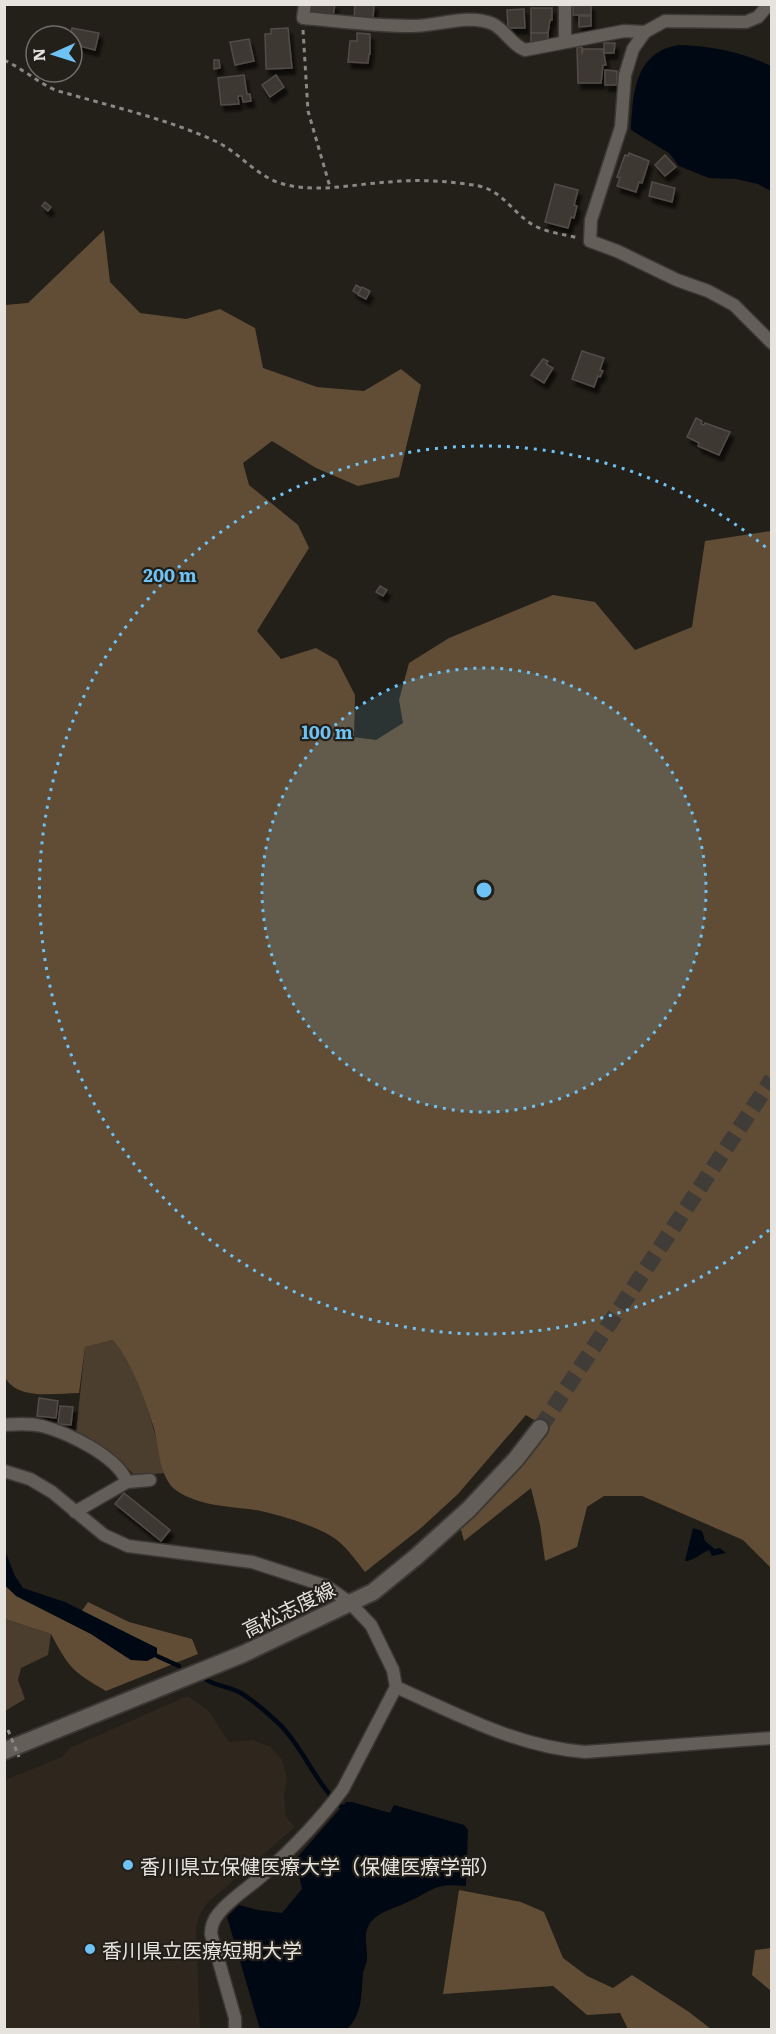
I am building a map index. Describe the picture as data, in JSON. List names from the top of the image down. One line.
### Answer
{"streets":{"main road":["高松志度線"]},"places":["香川県立保健医療大学（保健医療学部）","香川県立医療短期大学"],"north":"left","rings":["200 m","100 m"]}
